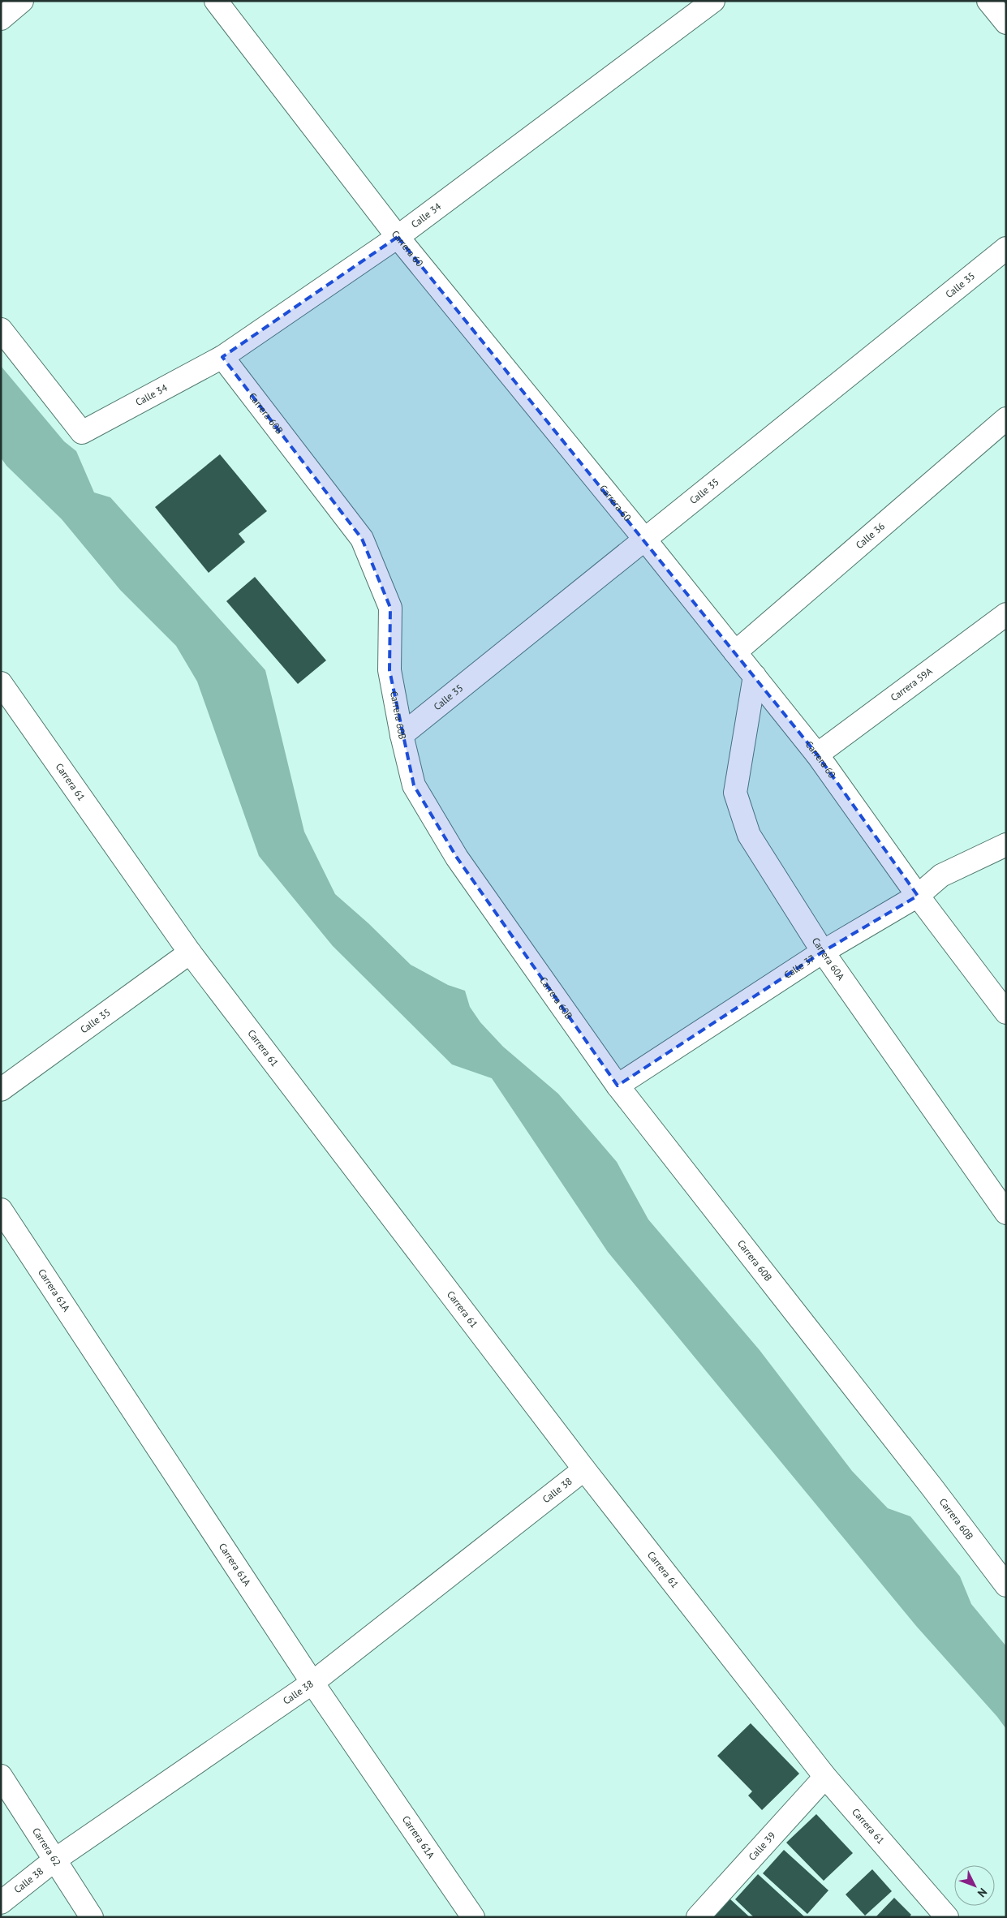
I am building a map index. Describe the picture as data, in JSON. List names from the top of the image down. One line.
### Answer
{"streets":{"street":["Calle 34","Carrera 60","Calle 35","Carrera 60B","Calle 36","Carrera 59A","Carrera 61","Carrera 60A","Calle 37","Carrera 61A","Calle 38","Carrera 62","Calle 39"]},"crossings":[["Calle 34","Carrera 60"],["Calle 34","Carrera 60B"],["Carrera 60","Calle 35"],["Carrera 60","Calle 36"],["Carrera 60","Carrera 59A"],["Carrera 60","Carrera 60A"],["Carrera 60","Calle 37"],["Calle 35","Carrera 60B"],["Calle 35","Carrera 61"],["Carrera 60B","Calle 37"],["Carrera 61","Calle 38"],["Carrera 61","Calle 39"],["Carrera 60A","Calle 37"],["Carrera 61A","Calle 38"],["Calle 38","Carrera 62"]],"north":"bottom right"}
